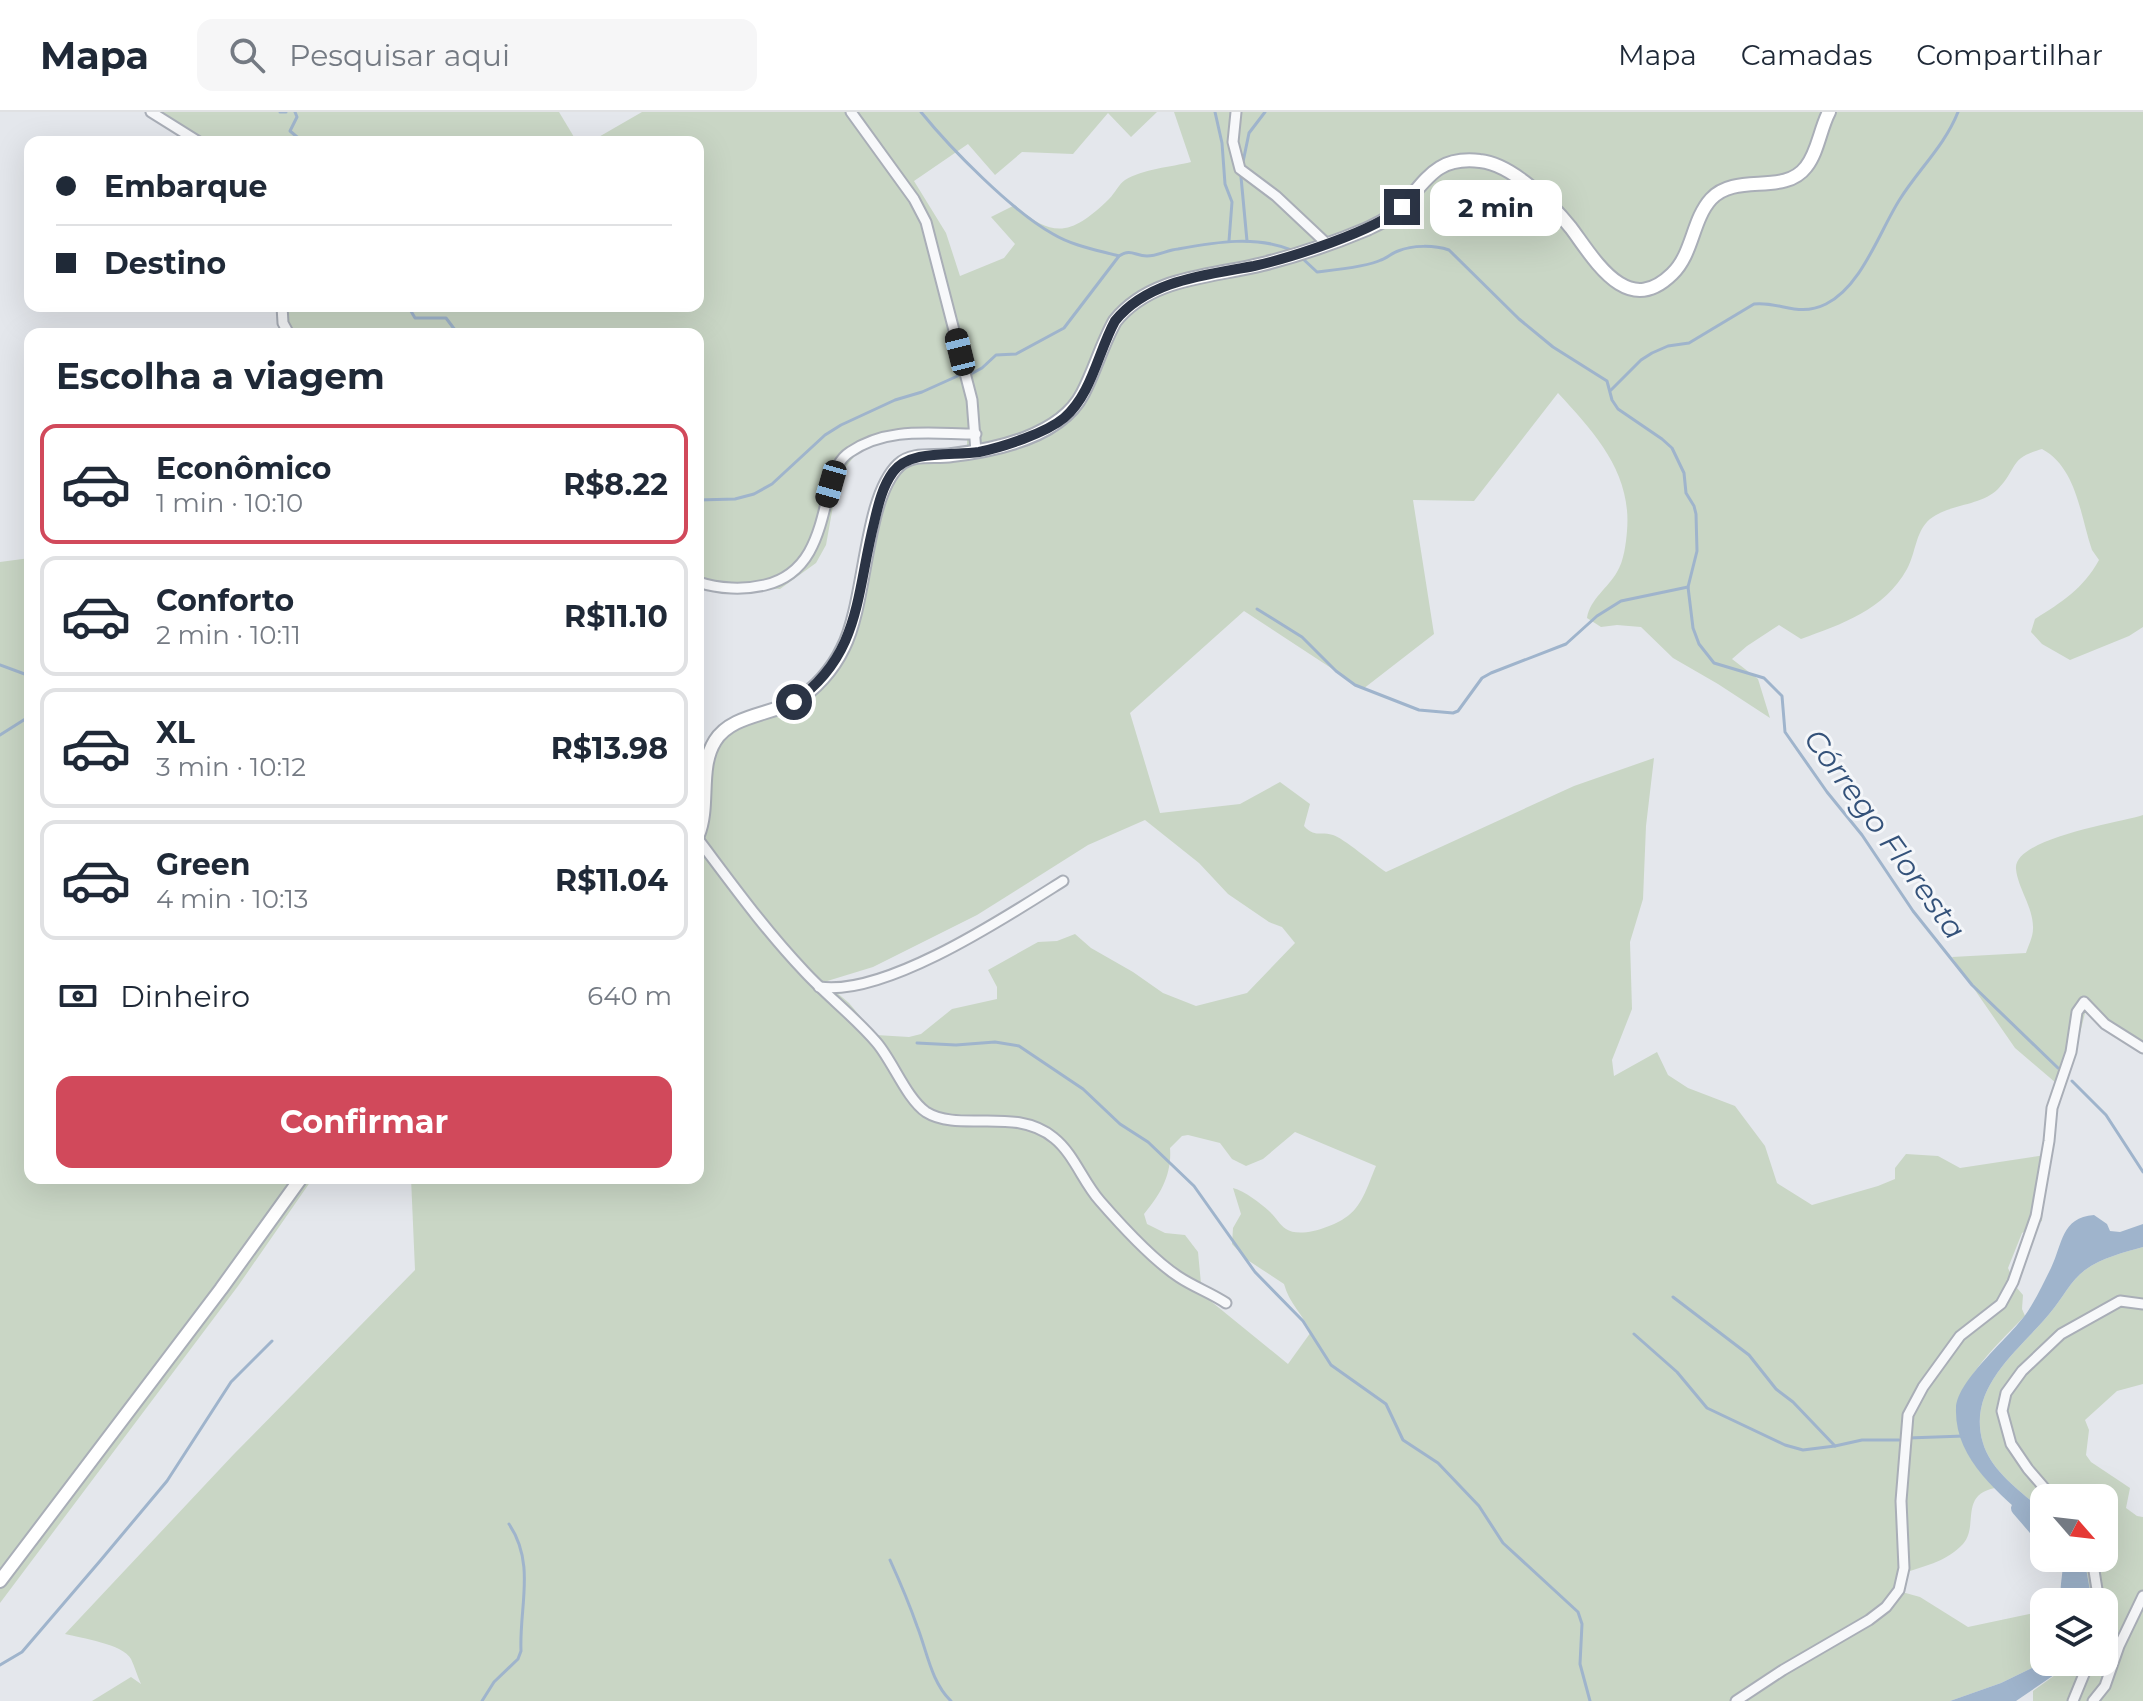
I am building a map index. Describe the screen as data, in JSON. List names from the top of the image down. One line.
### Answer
{"water":["Córrego Floresta"],"north":"bottom right","page":{"header":"Mapa","search":"Pesquisar aqui","nav":["Mapa","Camadas","Compartilhar"],"banner":["Embarque","Destino"],"bubble":"2 min","heading":"Escolha a viagem","list":[{"name":"Econômico","note":"1 min · 10:10","value":"R$8.22"},{"name":"Conforto","note":"2 min · 10:11","value":"R$11.10"},{"name":"XL","note":"3 min · 10:12","value":"R$13.98"},{"name":"Green","note":"4 min · 10:13","value":"R$11.04"}],"pay":["Dinheiro","640 m"],"buttons":"Confirmar"}}
